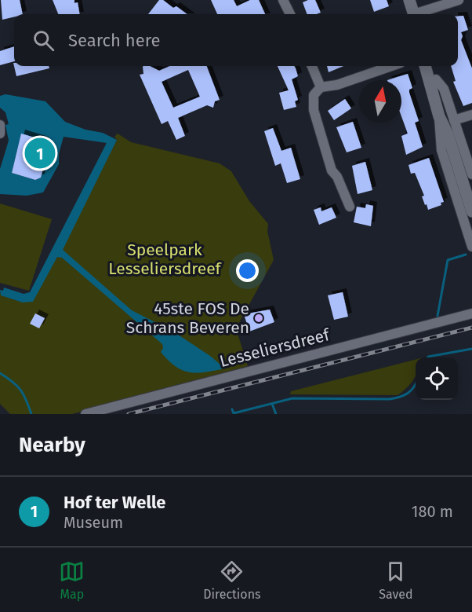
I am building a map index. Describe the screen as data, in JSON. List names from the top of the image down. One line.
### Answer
{"streets":{"street":["Lesseliersdreef"]},"parks":["Speelpark Lesseliersdreef"],"places":["45ste FOS De Schrans Beveren"],"north":"top","page":{"search":"Search here","pins":"1","heading":"Nearby","list":[{"mark":"1","name":"Hof ter Welle","note":"Museum","value":"180 m"}],"nav":["Map","Directions","Saved"]}}
